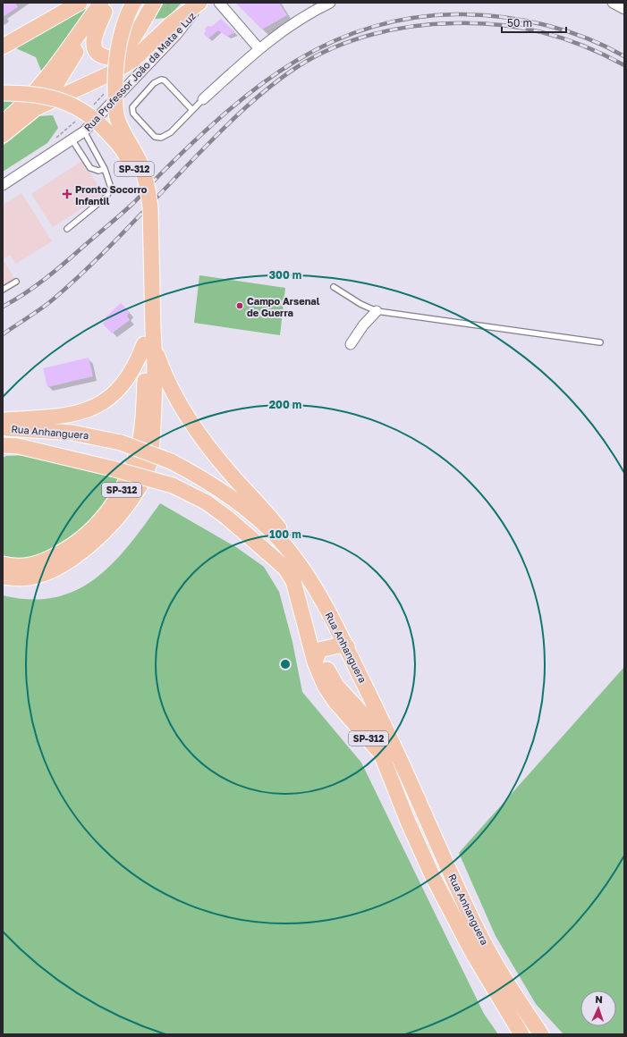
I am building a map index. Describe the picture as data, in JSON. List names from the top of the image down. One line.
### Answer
{"streets":{"main road":["SP-312","Rua Anhanguera"],"street":["Rua Professor João da Mata e Luz"]},"crossings":[["SP-312","Rua Anhanguera"]],"places":{"health":["Pronto Socorro Infantil"],"other":["Campo Arsenal de Guerra"]},"scale_bar":"50 m","north":"top","rings":["300 m","200 m","100 m"]}
